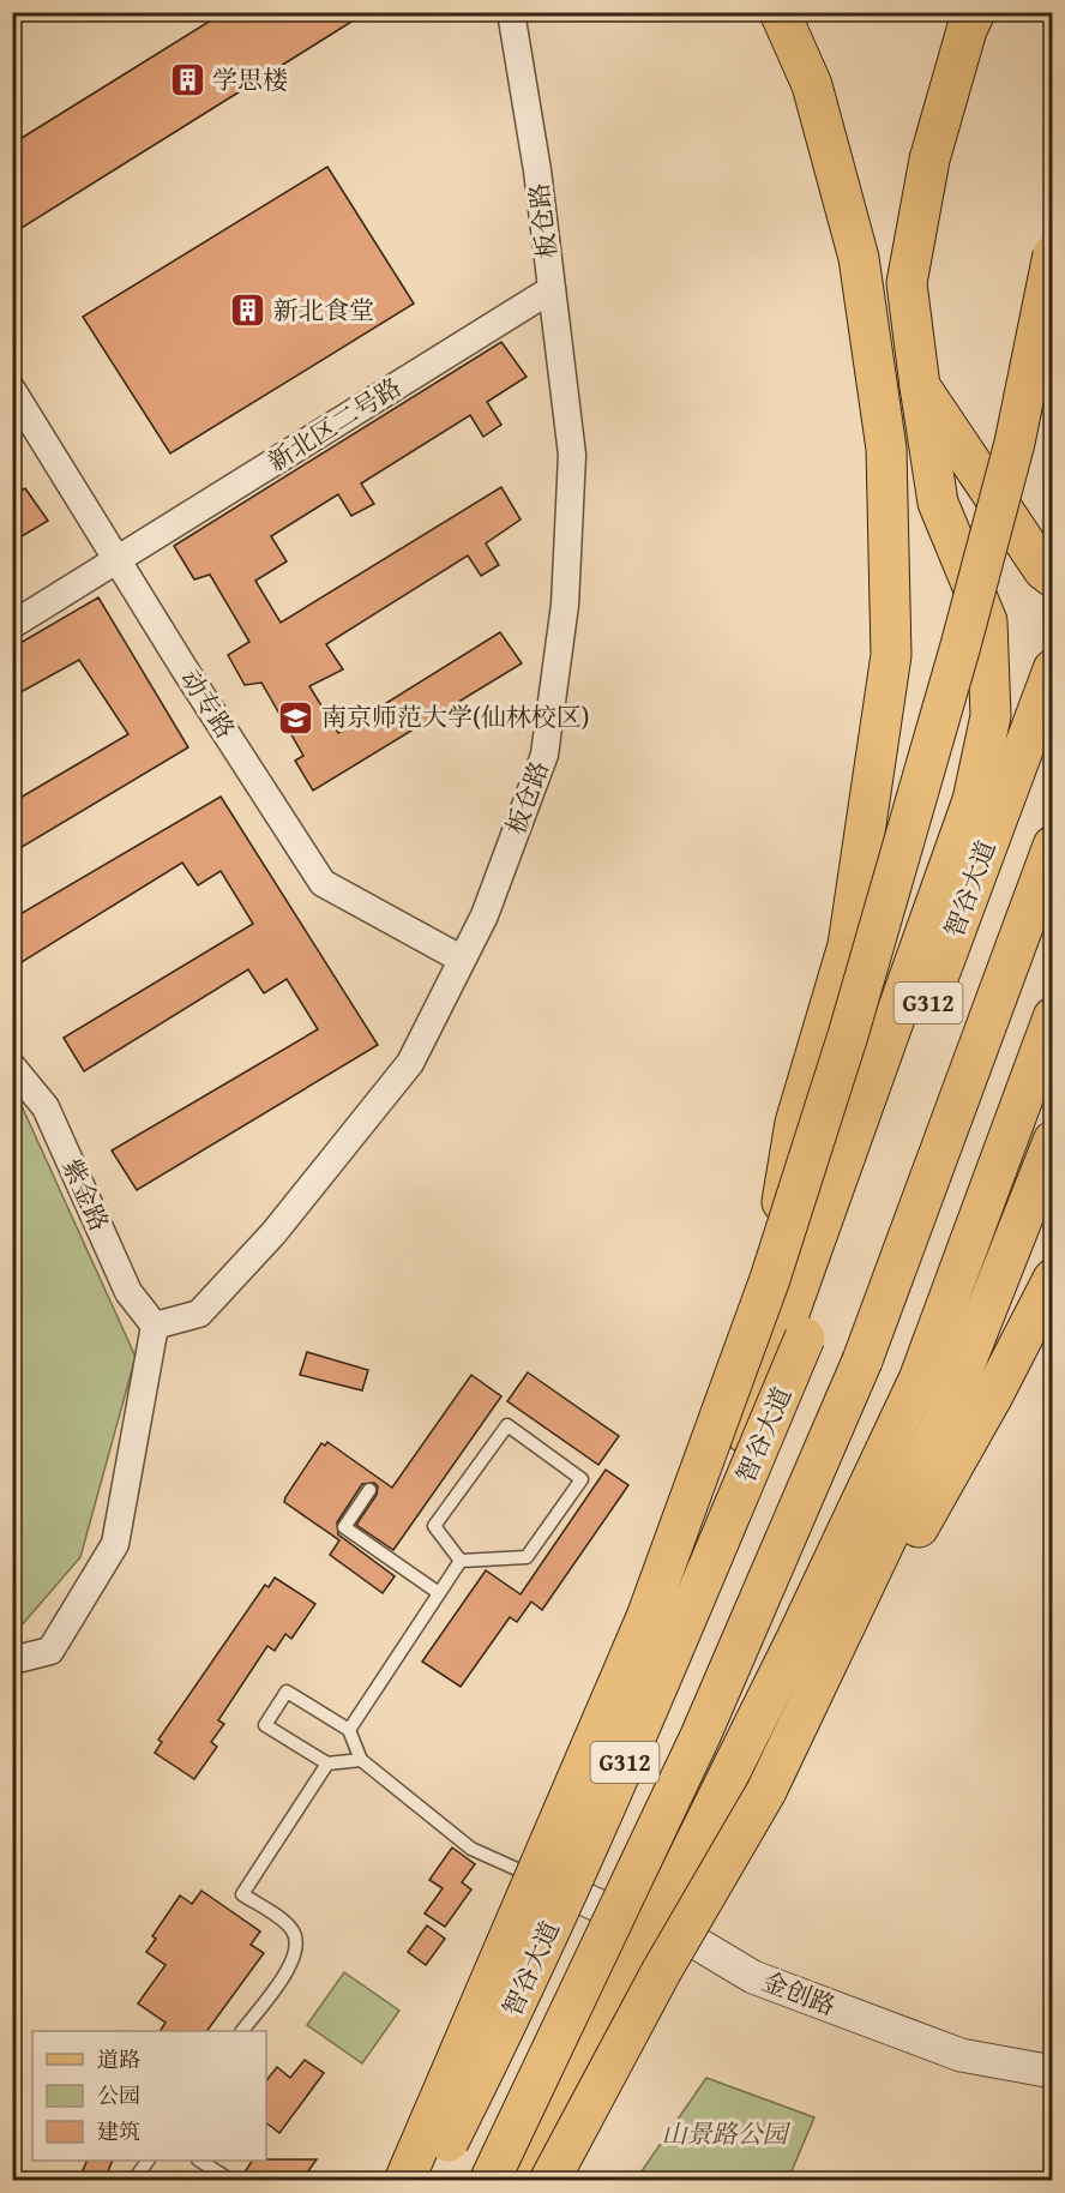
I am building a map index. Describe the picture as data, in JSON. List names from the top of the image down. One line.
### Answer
{"streets":{"main road":["智谷大道","G312"],"street":["板仓路","新北区二号路","动专路","紫金路","金创路"]},"crossings":[["板仓路","新北区二号路"],["板仓路","动专路"],["板仓路","紫金路"],["新北区二号路","动专路"],["智谷大道","金创路"]],"parks":["山景路公园"],"places":{"building":["学思楼","新北食堂"],"school or university":["南京师范大学(仙林校区)"]},"legend":["道路","公园","建筑"]}
